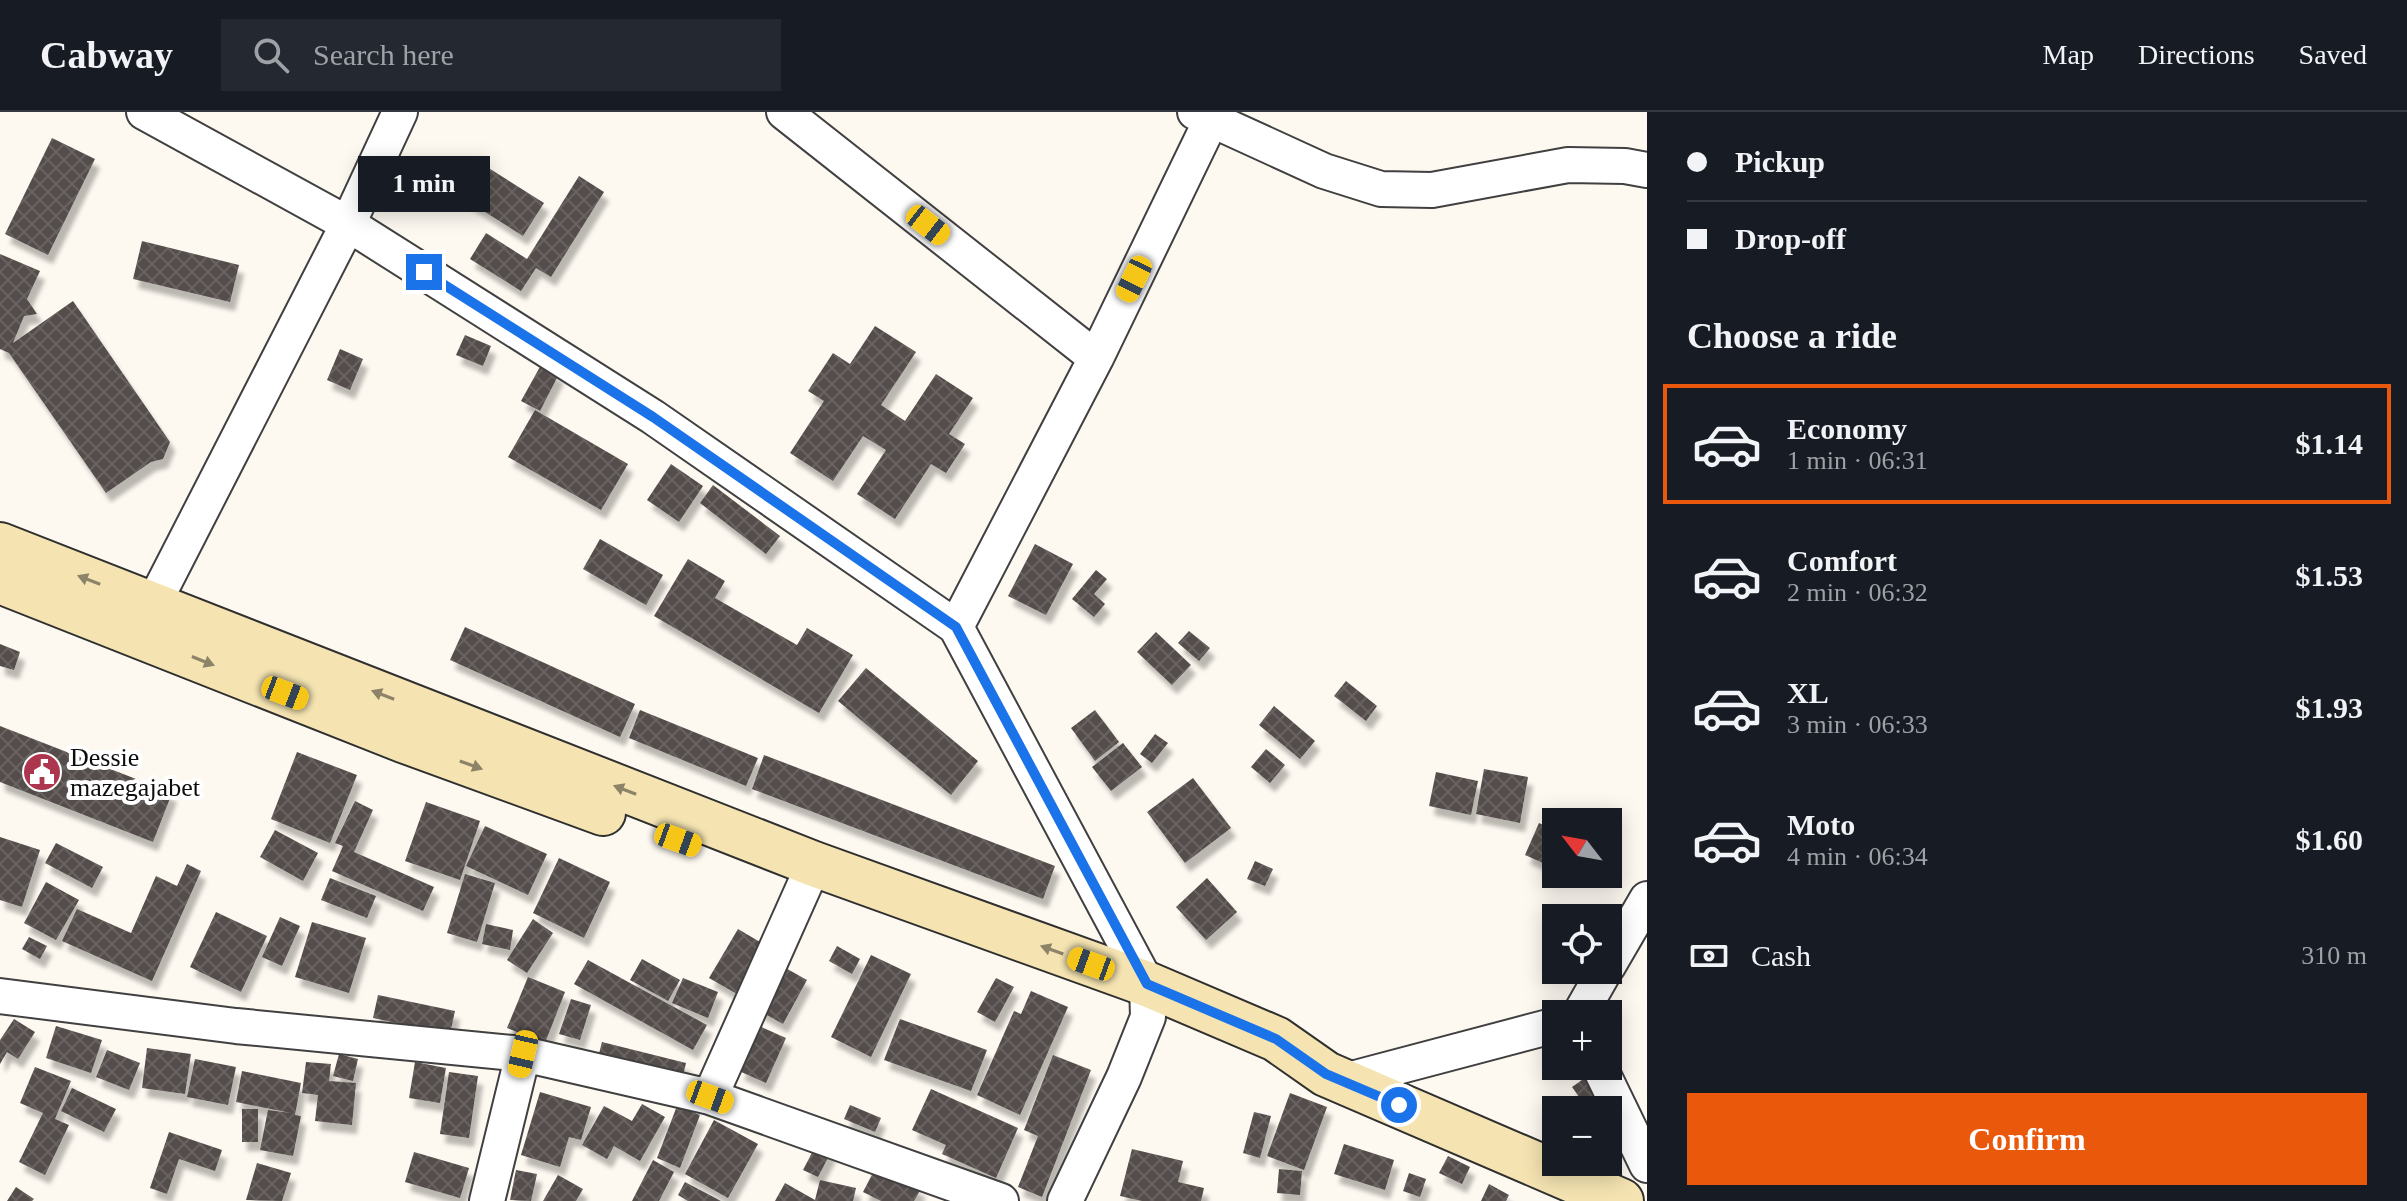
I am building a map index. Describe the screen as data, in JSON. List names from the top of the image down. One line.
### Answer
{"places":{"public building":["Dessie mazegajabet"]},"north":"top left","page":{"header":"Cabway","search":"Search here","nav":["Map","Directions","Saved"],"banner":["Pickup","Drop-off"],"bubble":"1 min","heading":"Choose a ride","list":[{"name":"Economy","note":"1 min · 06:31","value":"$1.14"},{"name":"Comfort","note":"2 min · 06:32","value":"$1.53"},{"name":"XL","note":"3 min · 06:33","value":"$1.93"},{"name":"Moto","note":"4 min · 06:34","value":"$1.60"}],"map_buttons":["+","−"],"pay":["Cash","310 m"],"buttons":"Confirm"}}
